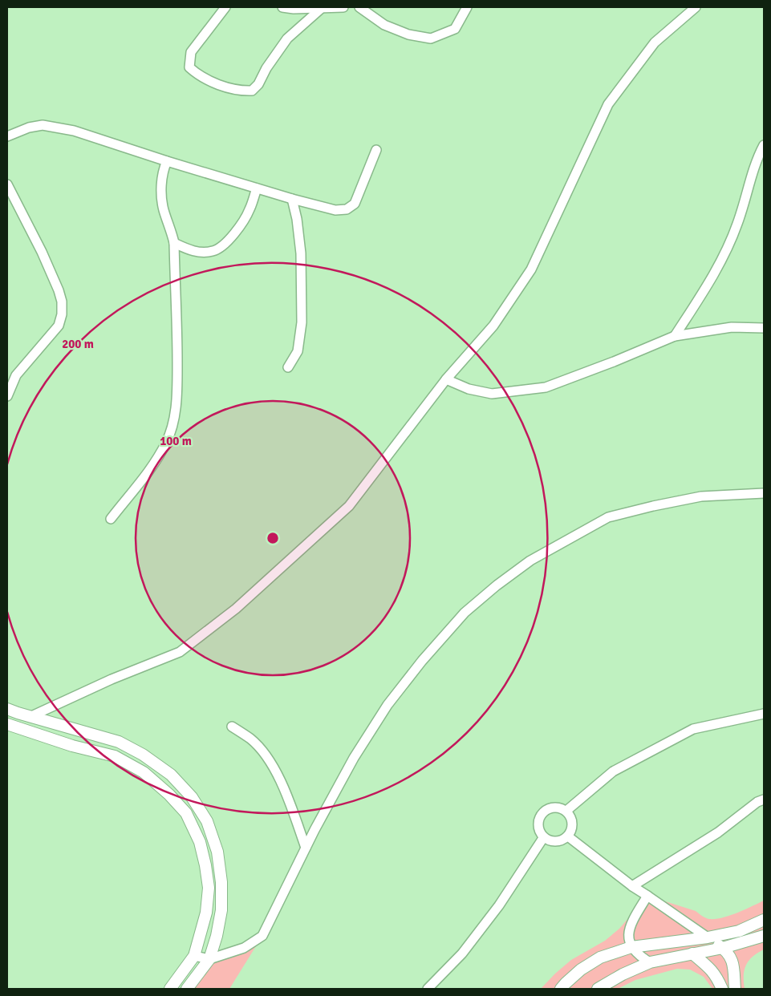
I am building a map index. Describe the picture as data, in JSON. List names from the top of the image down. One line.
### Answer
{"rings":["200 m","100 m"]}
